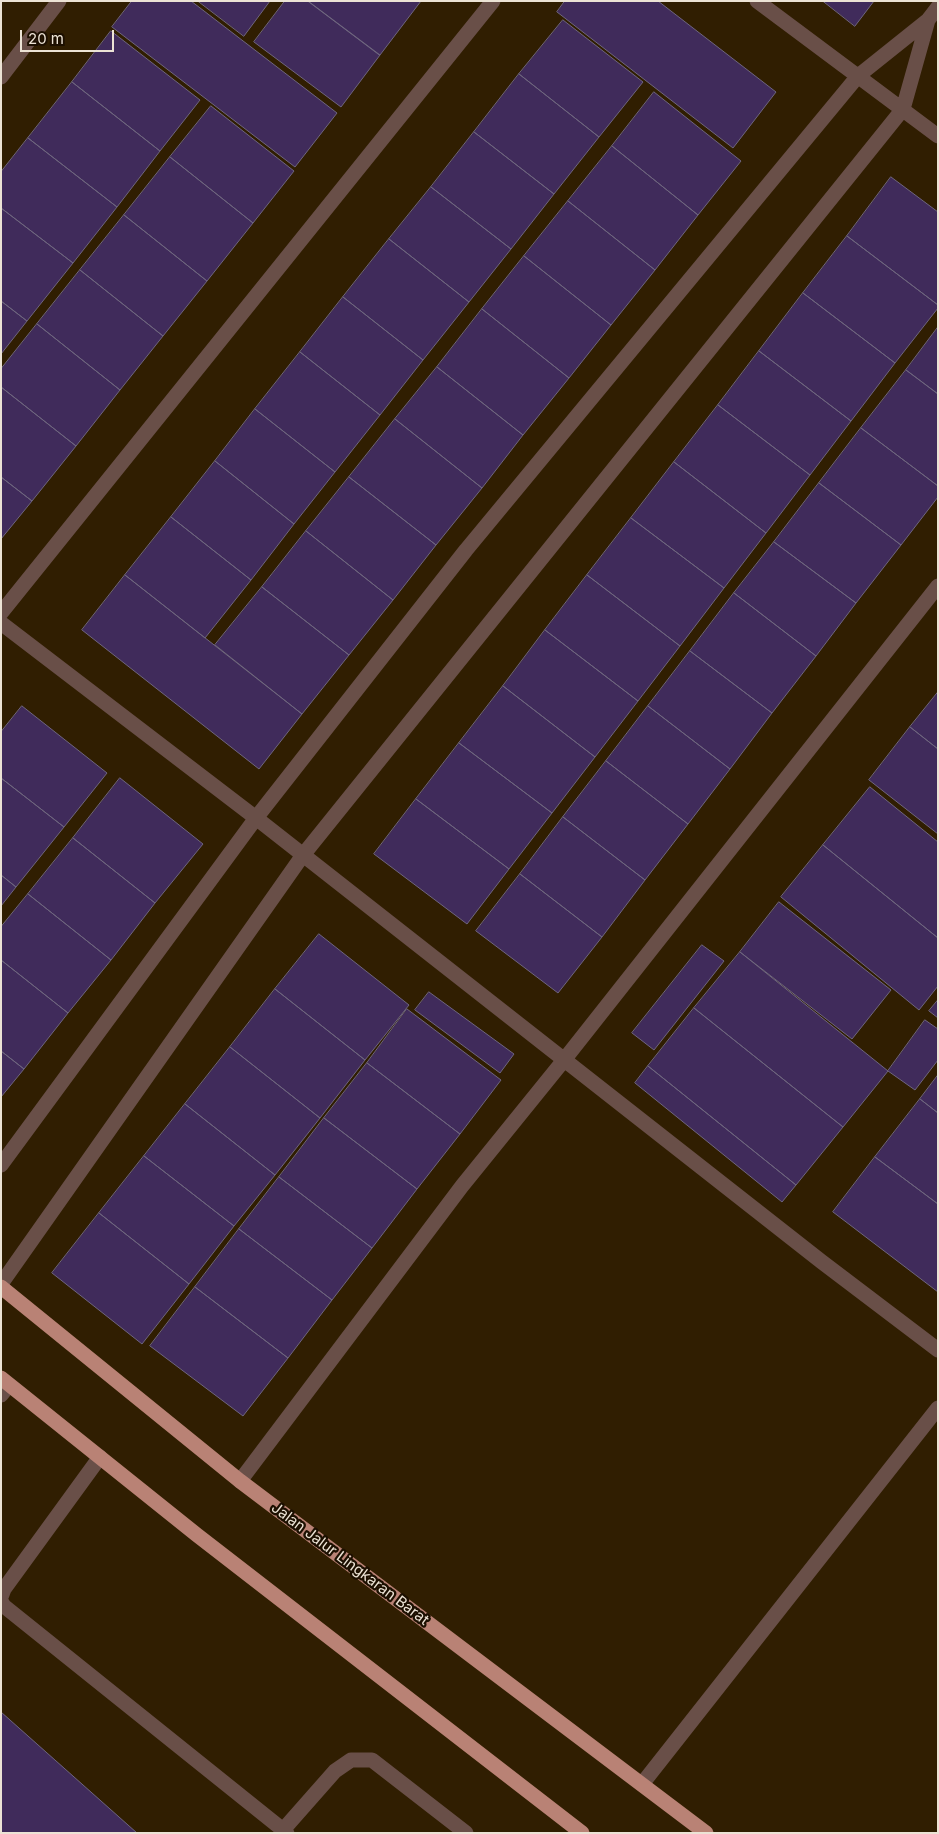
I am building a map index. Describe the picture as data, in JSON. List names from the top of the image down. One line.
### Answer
{"streets":{"main road":["Jalan Jalur Lingkaran Barat"]},"scale_bar":"20 m"}
